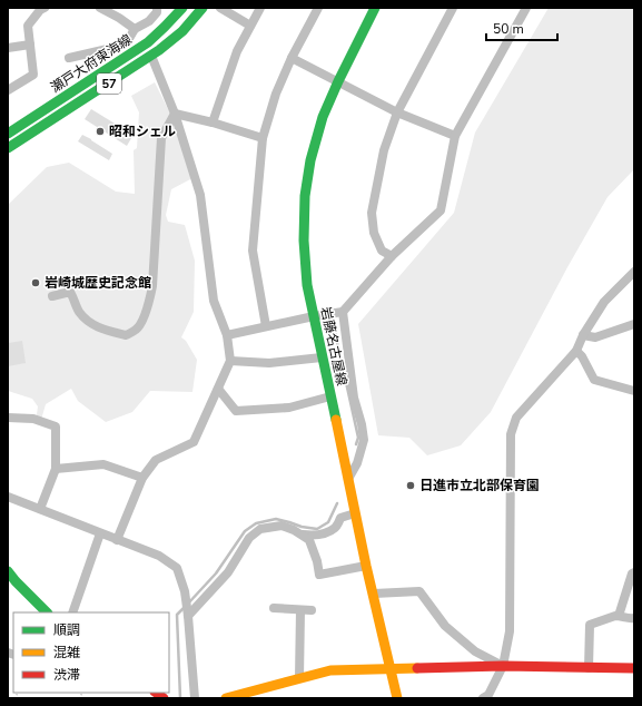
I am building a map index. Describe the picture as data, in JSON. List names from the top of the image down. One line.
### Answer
{"streets":{"main road":["瀬戸大府東海線","57","岩藤名古屋線"]},"places":["昭和シェル","岩崎城歴史記念館","日進市立北部保育園"],"legend":["順調","混雑","渋滞"],"scale_bar":"50 m"}
